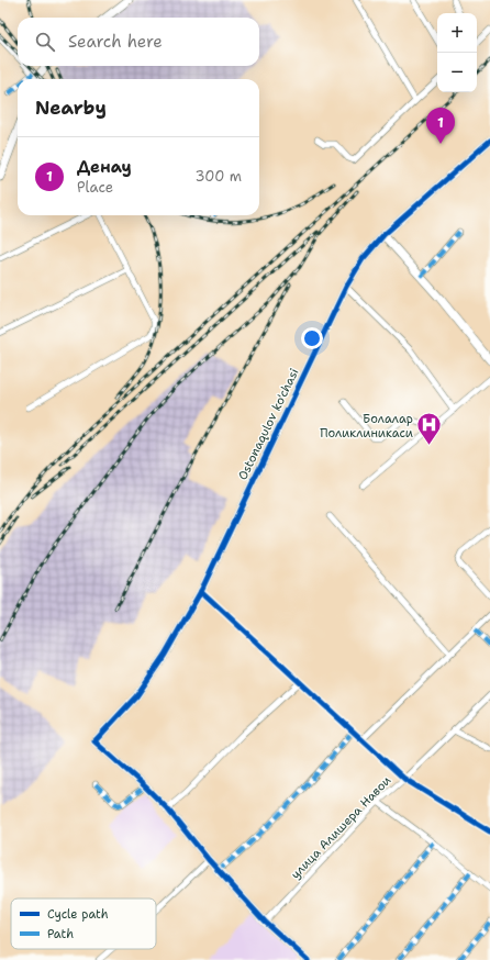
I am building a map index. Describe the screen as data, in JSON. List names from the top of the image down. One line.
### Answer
{"streets":{"street":["Ostonaqulov ko'chasi","улица Алишера Навои"]},"places":{"hospital":["Болалар Поликлиникаси"]},"legend":["Cycle path","Path"],"page":{"map_buttons":["+","−"],"search":"Search here","heading":"Nearby","pins":"1","list":[{"mark":"1","name":"Денау","note":"Place","value":"300 m"}]}}
